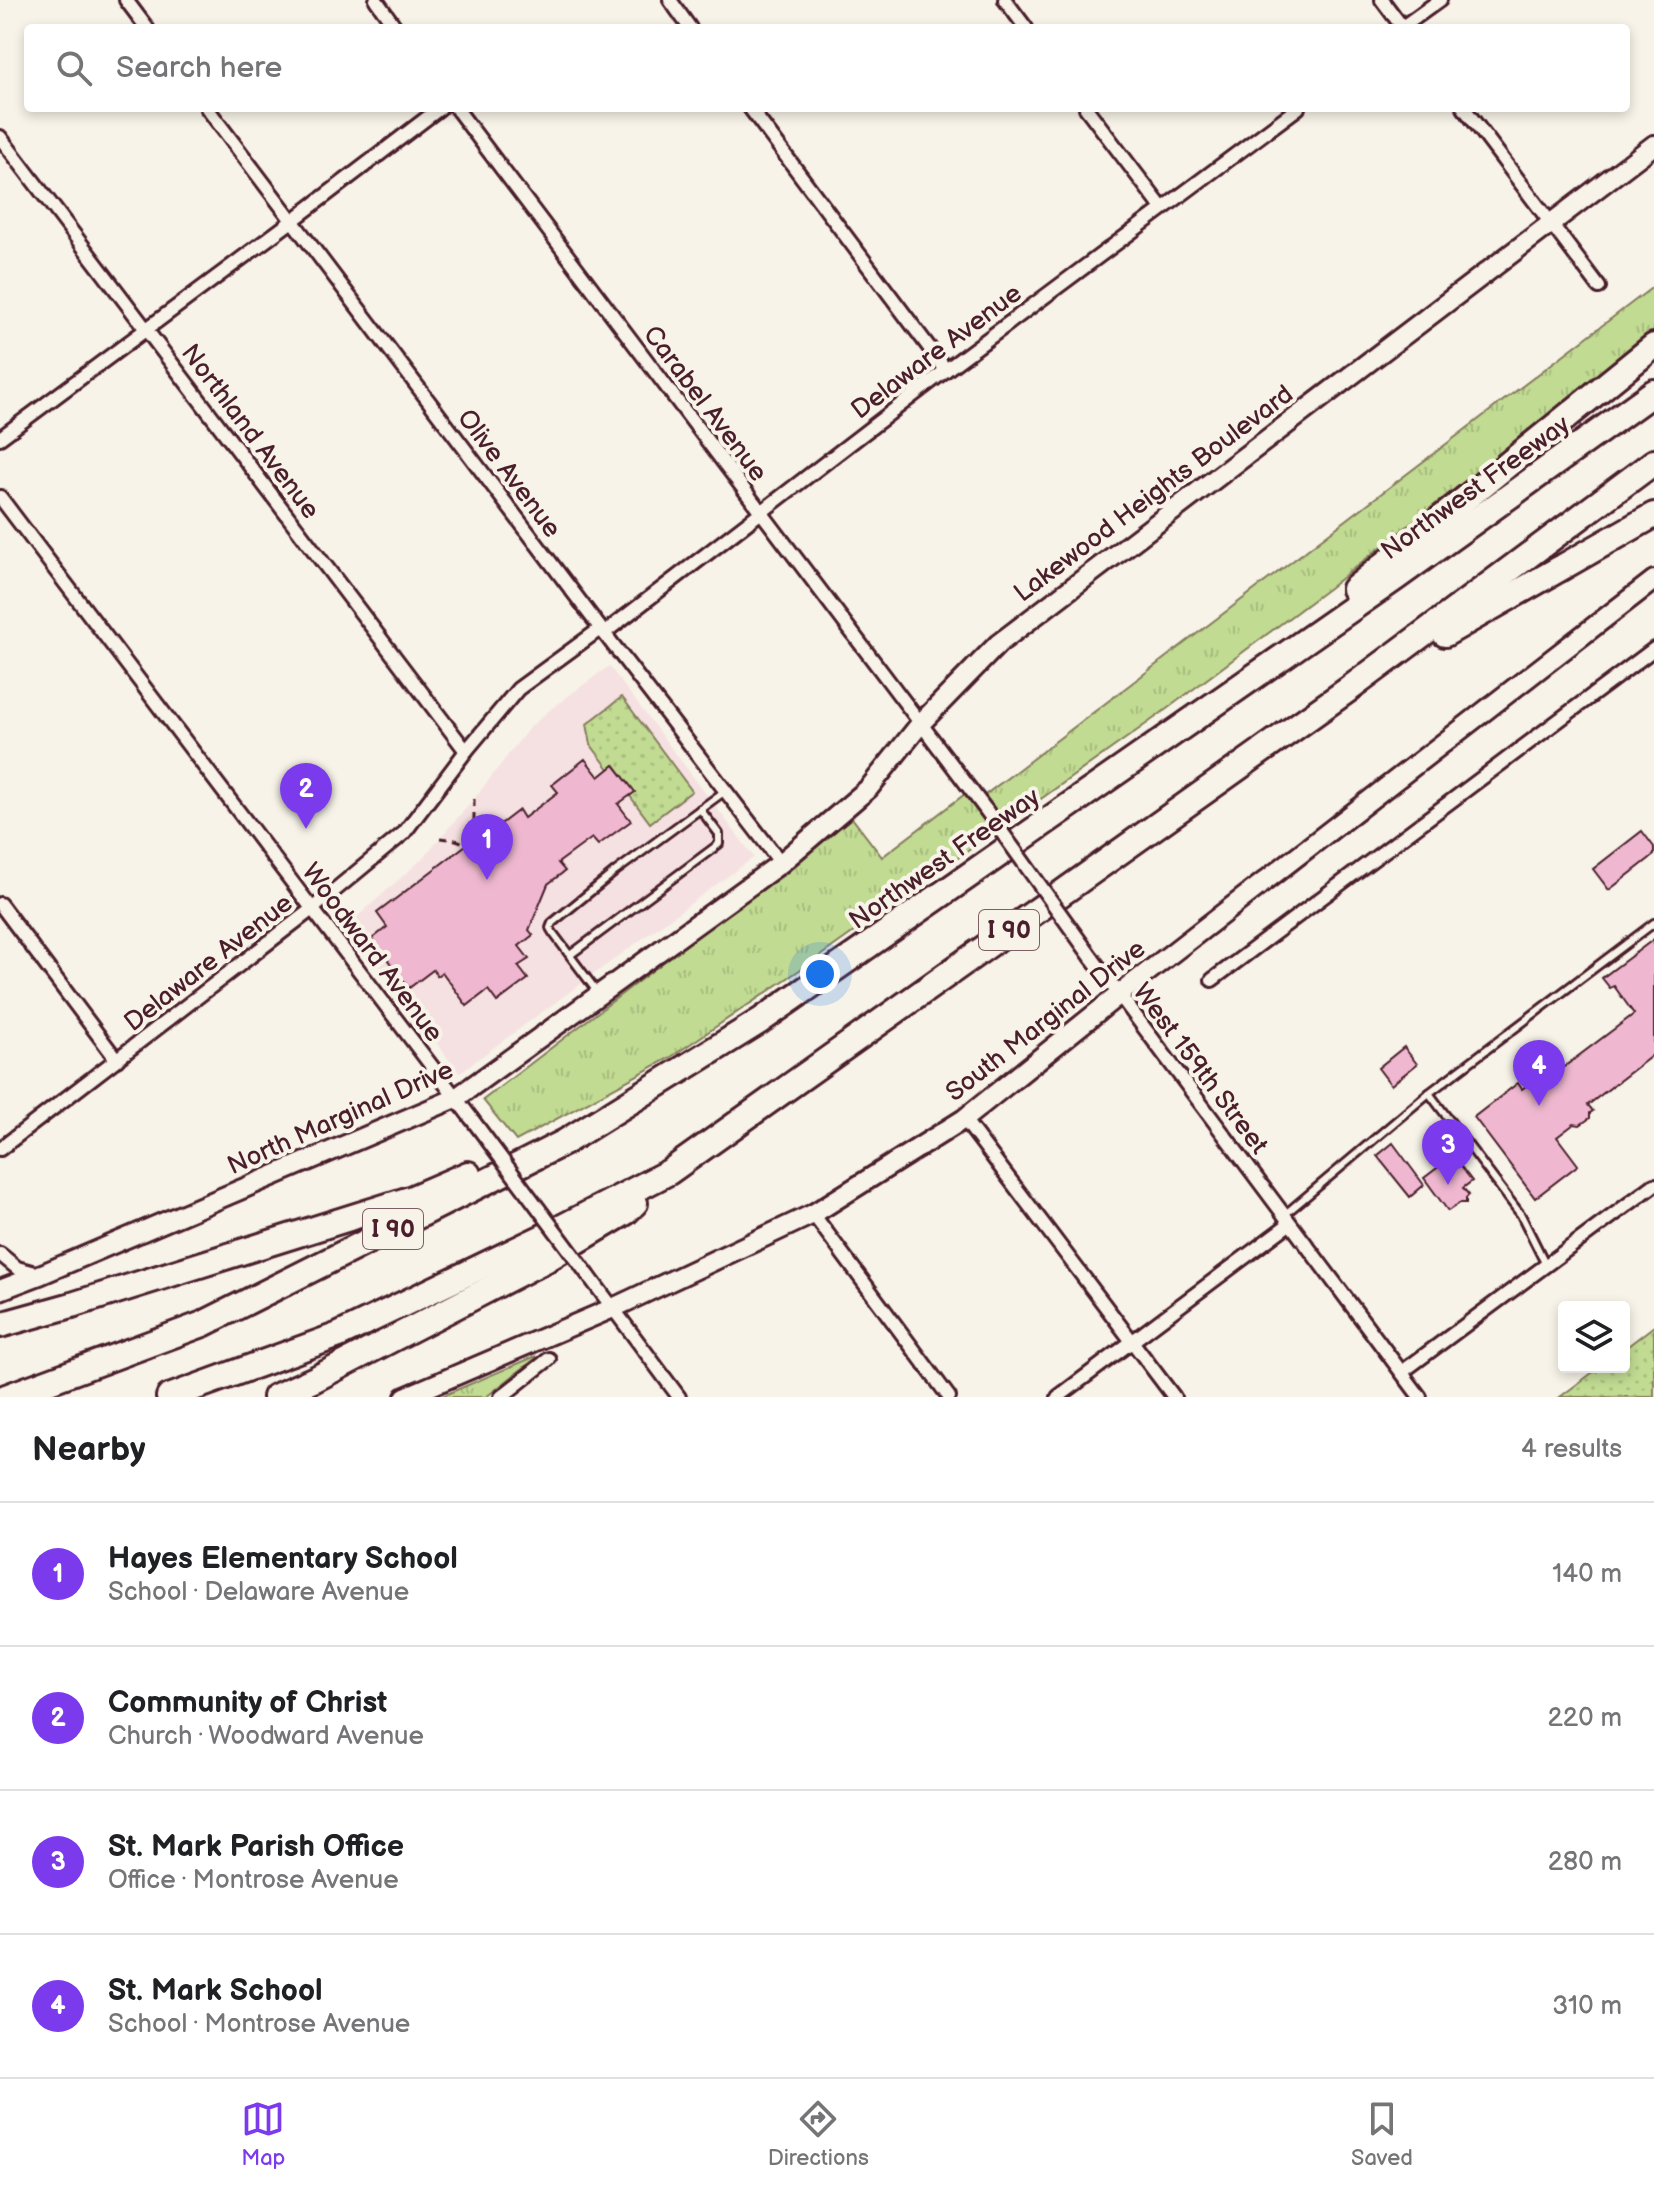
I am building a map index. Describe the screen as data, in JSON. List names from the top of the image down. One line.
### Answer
{"streets":{"highway":["Northwest Freeway","I 90"],"main road":["Lakewood Heights Boulevard","South Marginal Drive","North Marginal Drive"],"street":["Delaware Avenue","Carabel Avenue","Northland Avenue","Olive Avenue","Woodward Avenue","West 159th Street"]},"crossings":[["Delaware Avenue","Carabel Avenue"],["Delaware Avenue","Northland Avenue"],["Delaware Avenue","Olive Avenue"],["Delaware Avenue","Woodward Avenue"],["Carabel Avenue","Lakewood Heights Boulevard"],["Carabel Avenue","West 159th Street"],["Olive Avenue","Lakewood Heights Boulevard"],["Lakewood Heights Boulevard","West 159th Street"],["Lakewood Heights Boulevard","North Marginal Drive"],["Woodward Avenue","South Marginal Drive"],["Woodward Avenue","North Marginal Drive"],["South Marginal Drive","West 159th Street"]],"page":{"search":"Search here","pins":["2","1","4","3"],"heading":["Nearby","4 results"],"list":[{"mark":"1","name":"Hayes Elementary School","note":"School · Delaware Avenue","value":"140 m"},{"mark":"2","name":"Community of Christ","note":"Church · Woodward Avenue","value":"220 m"},{"mark":"3","name":"St. Mark Parish Office","note":"Office · Montrose Avenue","value":"280 m"},{"mark":"4","name":"St. Mark School","note":"School · Montrose Avenue","value":"310 m"}],"nav":["Map","Directions","Saved"]}}
